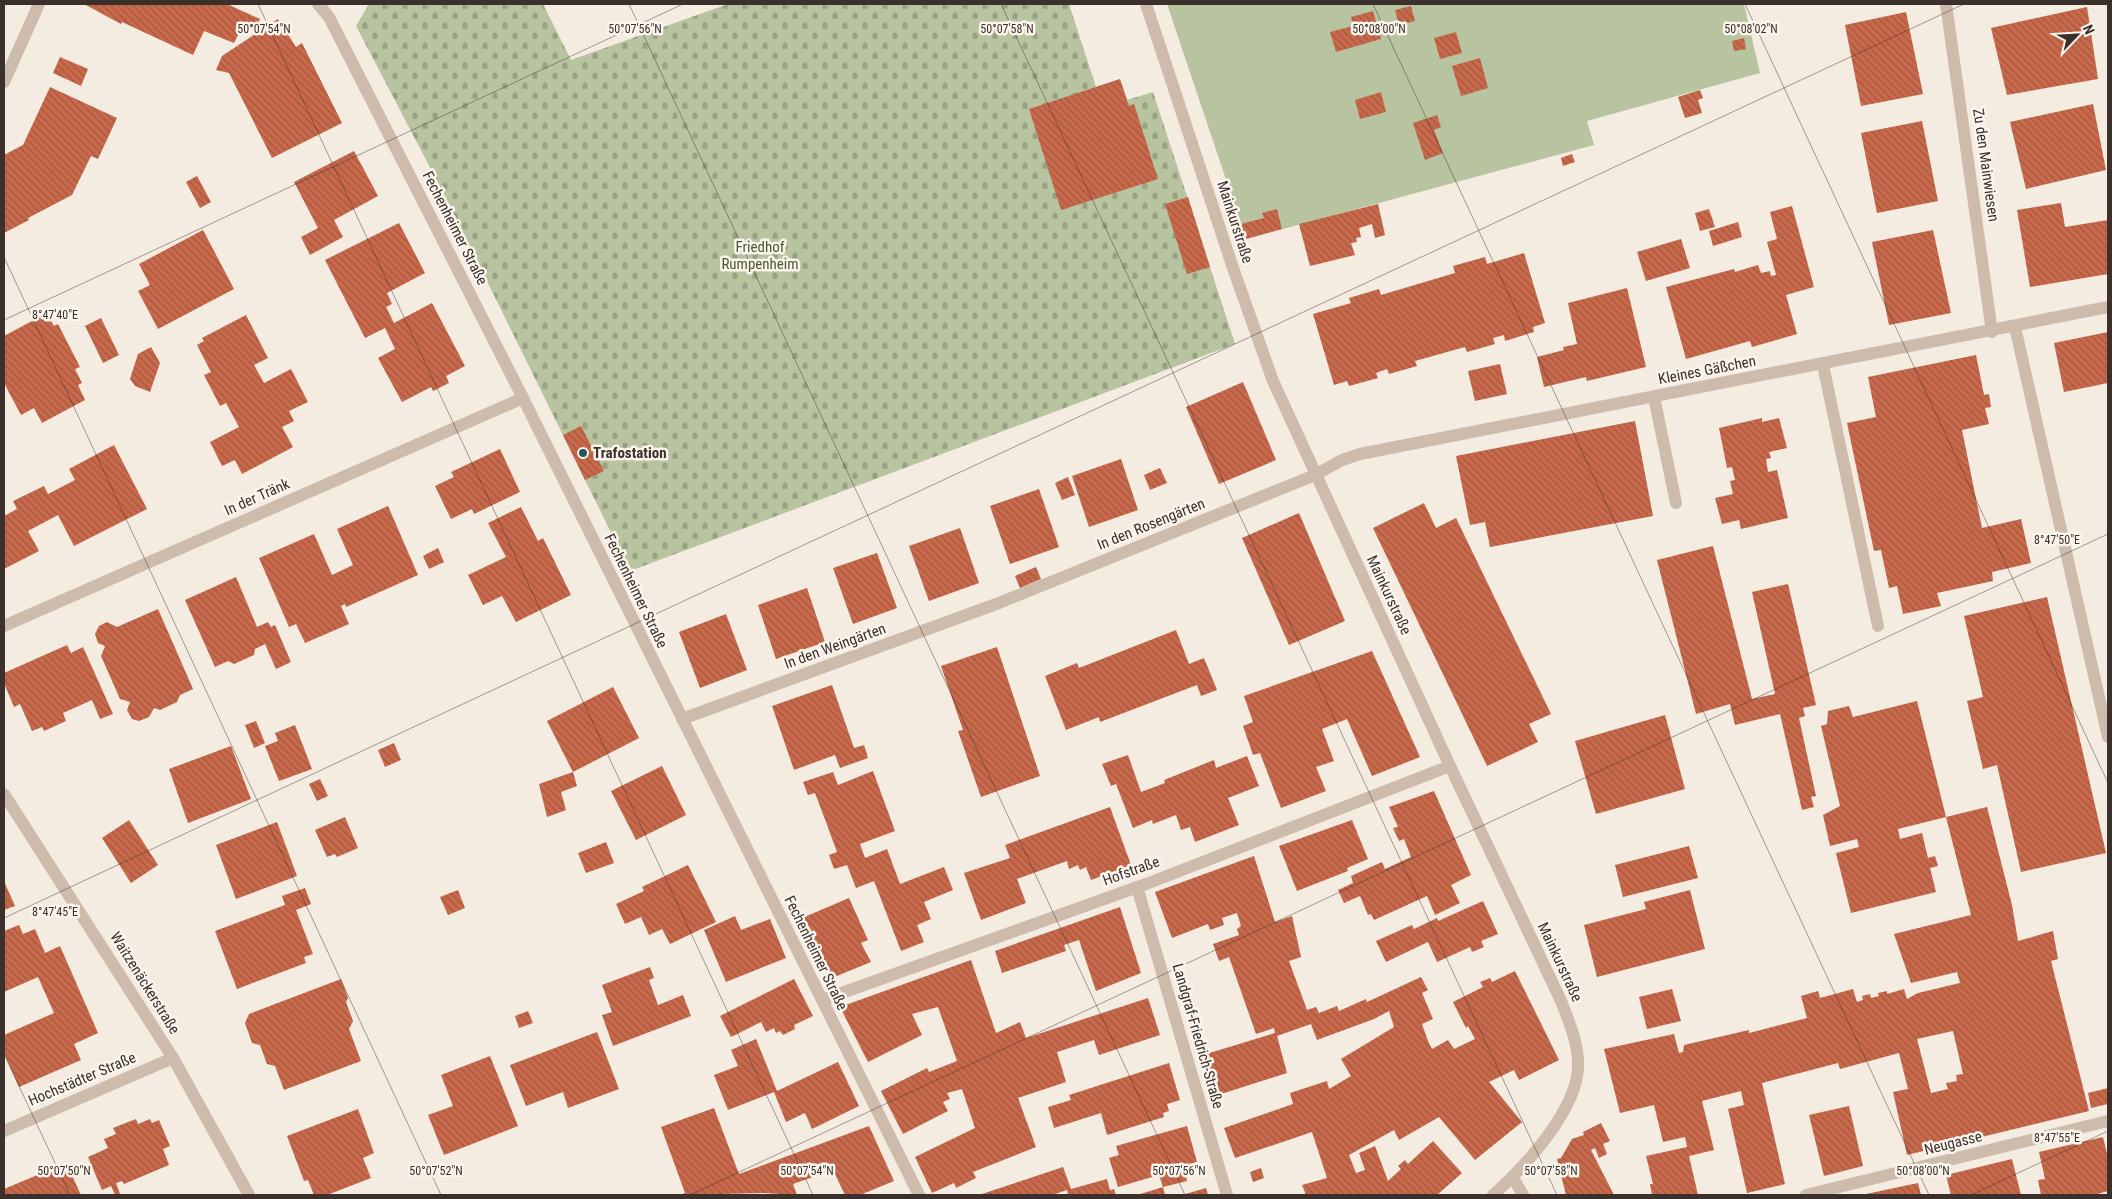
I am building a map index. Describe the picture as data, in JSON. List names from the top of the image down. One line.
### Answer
{"streets":{"street":["Zu den Mainwiesen","Mainkurstraße","Fechenheimer Straße","Kleines Gäßchen","In der Tränk","In den Rosengärten","In den Weingärten","Hofstraße","Waitzenäckerstraße","Landgraf-Friedrich-Straße","Hochstädter Straße","Neugasse"]},"crossings":[["Zu den Mainwiesen","Kleines Gäßchen"],["Mainkurstraße","Kleines Gäßchen"],["Mainkurstraße","In den Rosengärten"],["Mainkurstraße","Hofstraße"],["Fechenheimer Straße","In der Tränk"],["Fechenheimer Straße","In den Weingärten"],["Fechenheimer Straße","Hofstraße"],["Kleines Gäßchen","In den Rosengärten"],["In den Rosengärten","In den Weingärten"],["Hofstraße","Landgraf-Friedrich-Straße"],["Waitzenäckerstraße","Hochstädter Straße"]],"parks":["Friedhof Rumpenheim"],"places":["Trafostation"],"north":"top right","coordinates":["50°07'54\"N","50°07'56\"N","50°07'58\"N","50°08'00\"N","50°08'02\"N","8°47'40\"E","8°47'50\"E","8°47'45\"E","8°47'55\"E","50°07'50\"N","50°07'52\"N"]}
